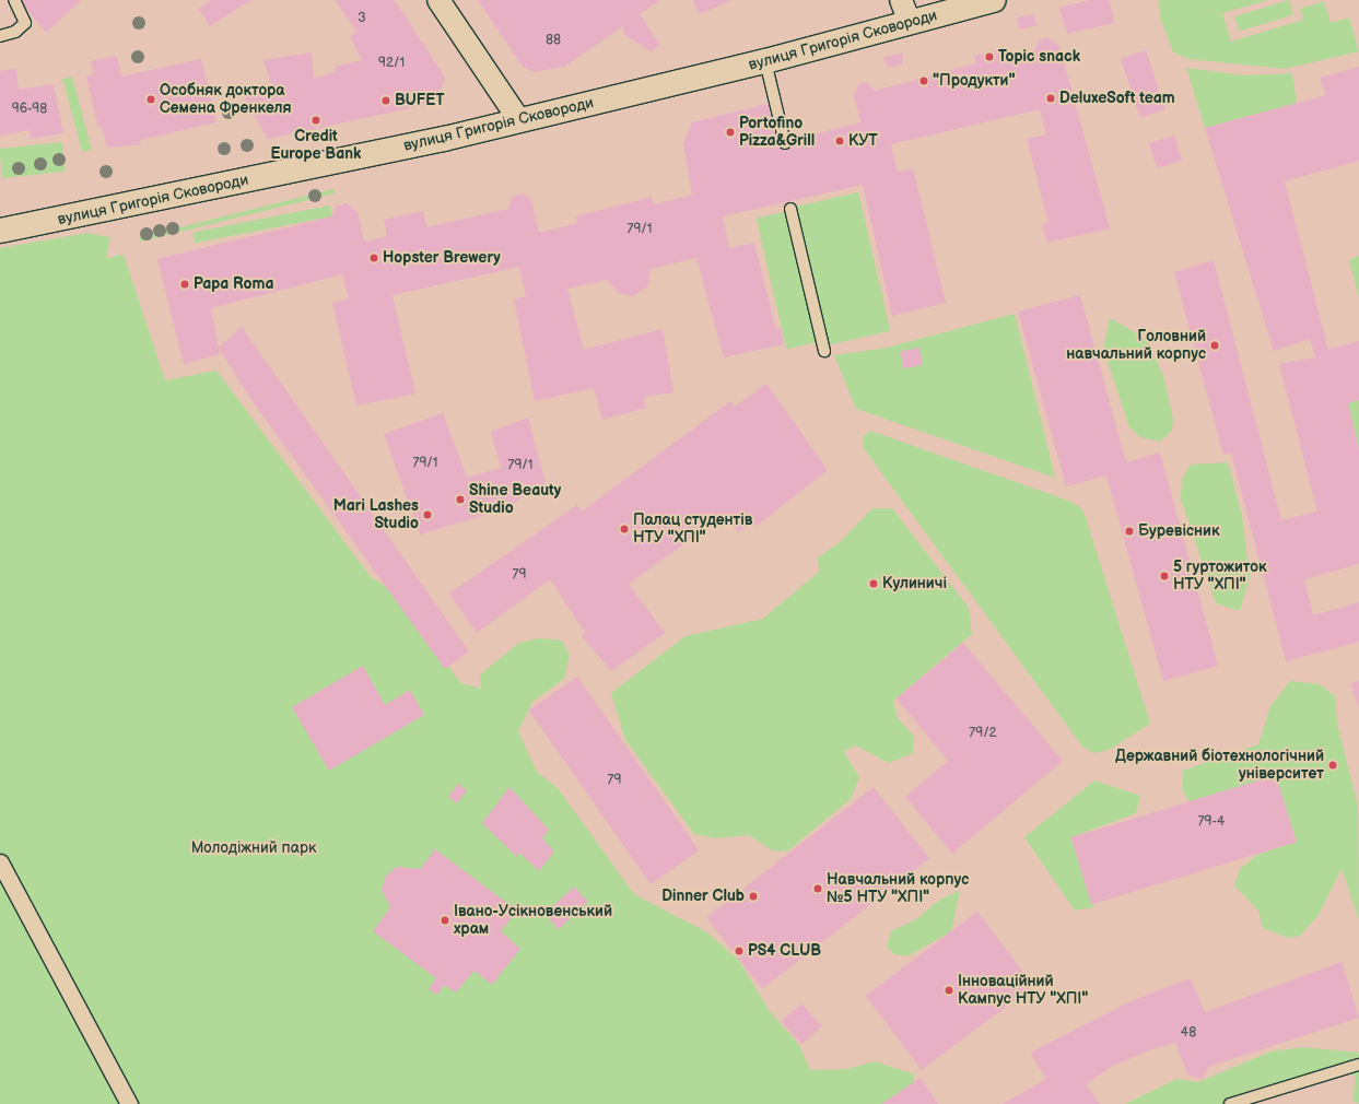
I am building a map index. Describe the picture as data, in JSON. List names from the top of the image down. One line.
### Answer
{"streets":{"main road":["вулиця Григорія Сковороди"]},"parks":["Молодіжний парк"],"places":["Topic snack","\"Продукти\"","DeluxeSoft team","Особняк доктора Семена Френкеля","BUFET","Credit Europe Bank","Portofino Pizza&Grill","КУТ","Hopster Brewery","Papa Roma","Головний навчальний корпус","Shine Beauty Studio","Mari Lashes Studio","Палац студентів НТУ \"ХПІ\"","Буревісник","5 гуртожиток НТУ \"ХПІ\"","Кулиничі","Державний біотехнологічний університет","Навчальний корпус №5 НТУ \"ХПІ\"","Dinner Club","Івано-Усікновенський храм","PS4 CLUB","Інноваційний Кампус НТУ \"ХПІ\""],"house_numbers":["3","88","92/1","96-98","79/1","79/1","79/1","79","79/2","79","79-4","48"]}
